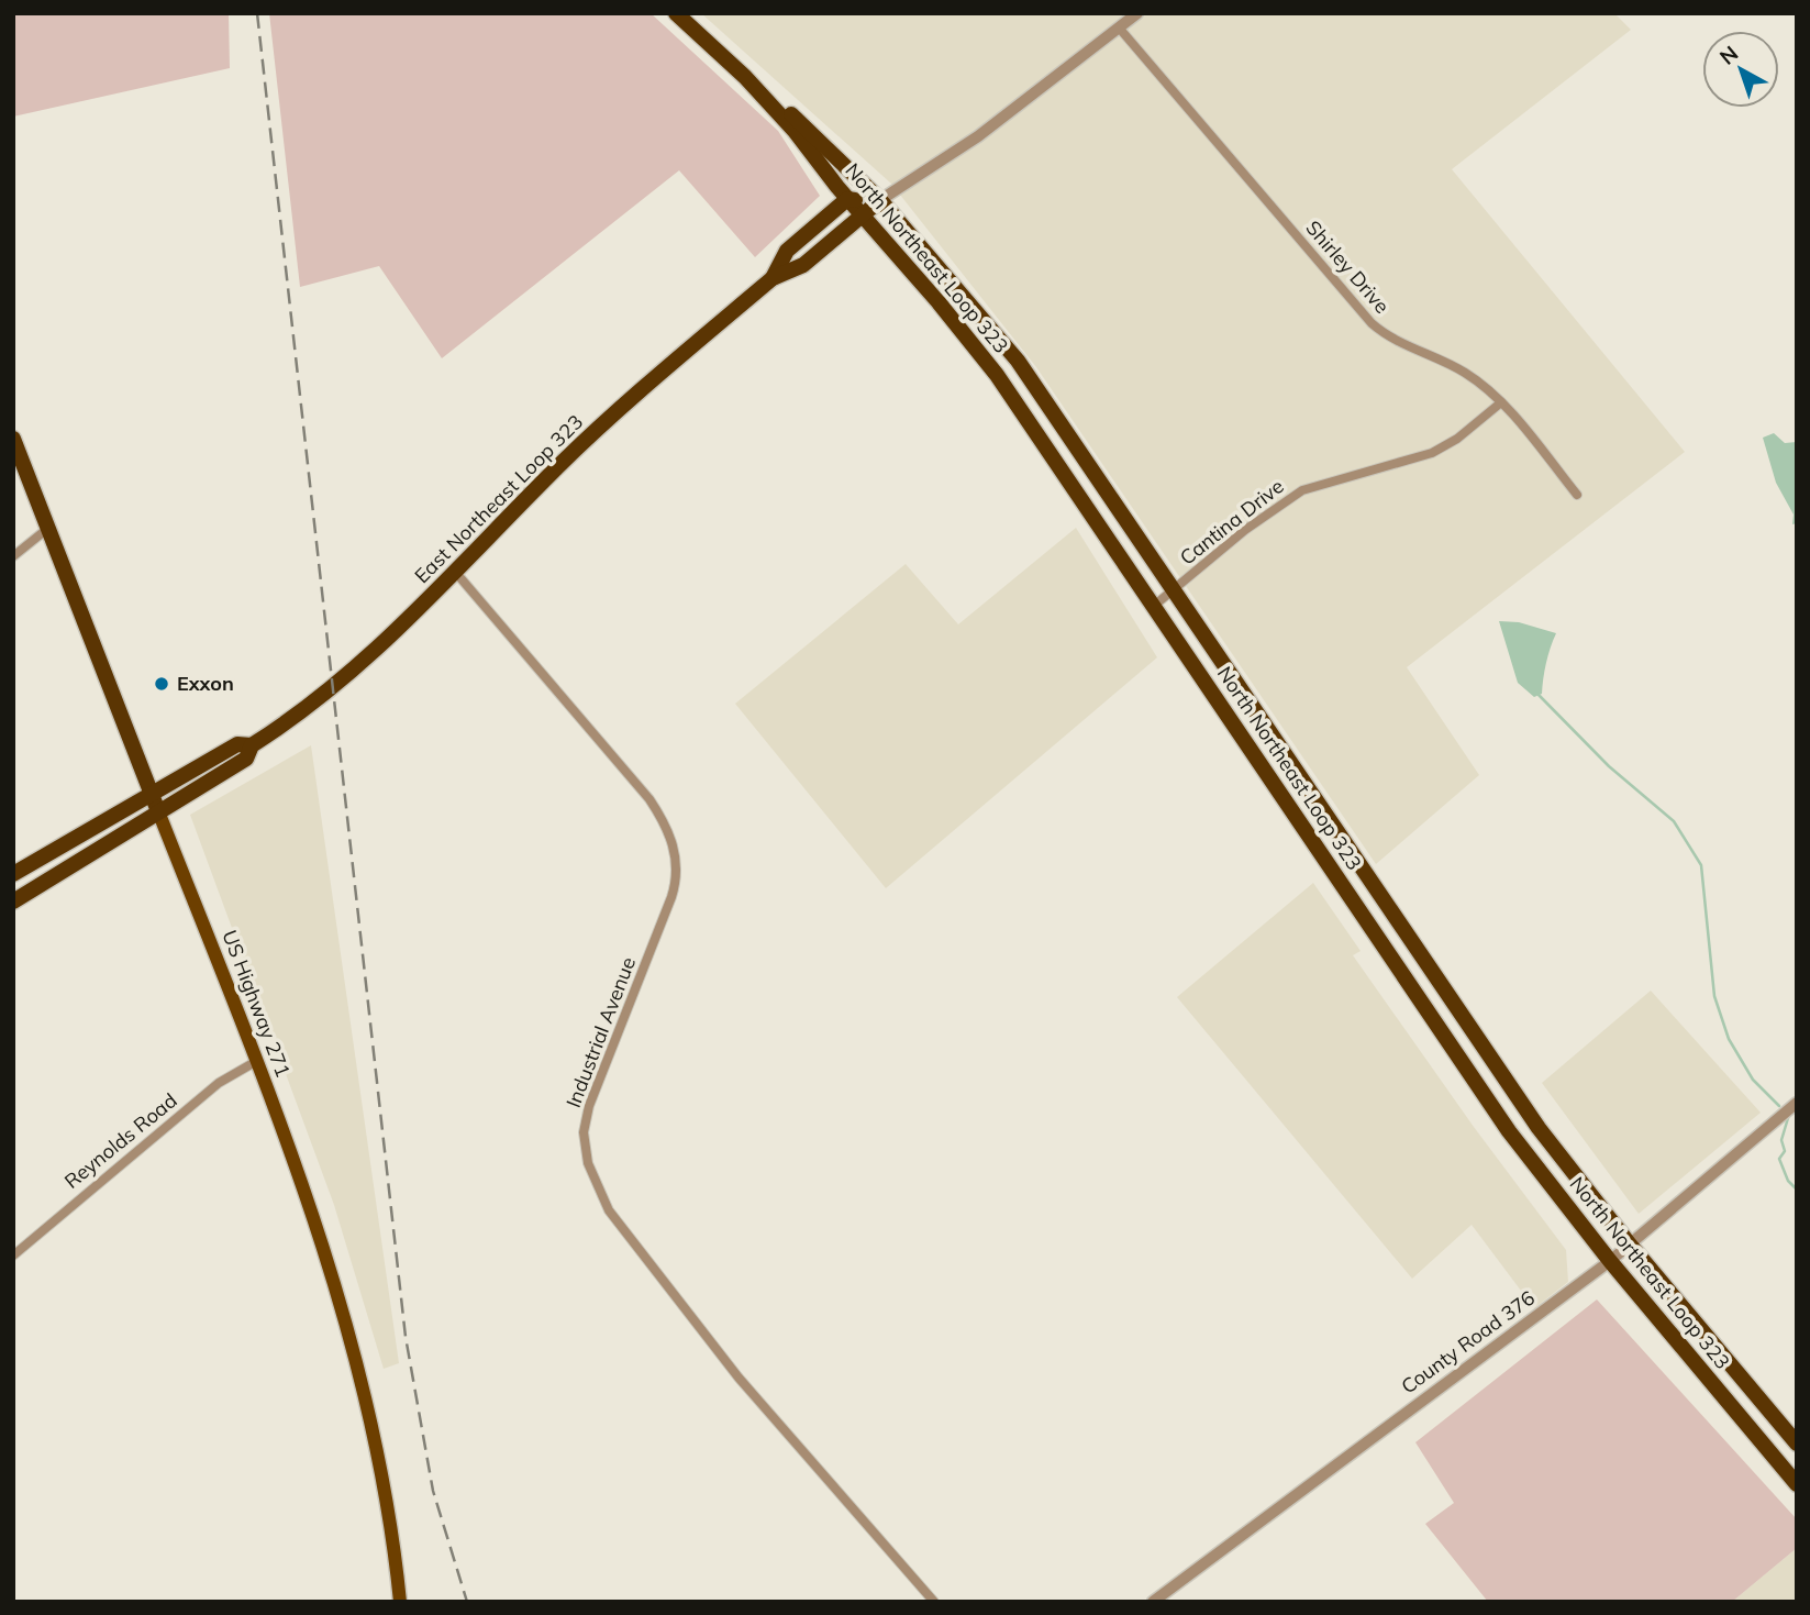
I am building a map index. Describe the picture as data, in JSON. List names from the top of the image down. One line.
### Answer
{"streets":{"highway":["North Northeast Loop 323","East Northeast Loop 323","US Highway 271"],"street":["Shirley Drive","Cantina Drive","Industrial Avenue","Reynolds Road","County Road 376"]},"crossings":[["North Northeast Loop 323","East Northeast Loop 323"],["North Northeast Loop 323","Cantina Drive"],["North Northeast Loop 323","County Road 376"],["Shirley Drive","Cantina Drive"],["East Northeast Loop 323","US Highway 271"],["East Northeast Loop 323","Industrial Avenue"],["US Highway 271","Reynolds Road"]],"places":["Exxon"],"north":"top left"}
